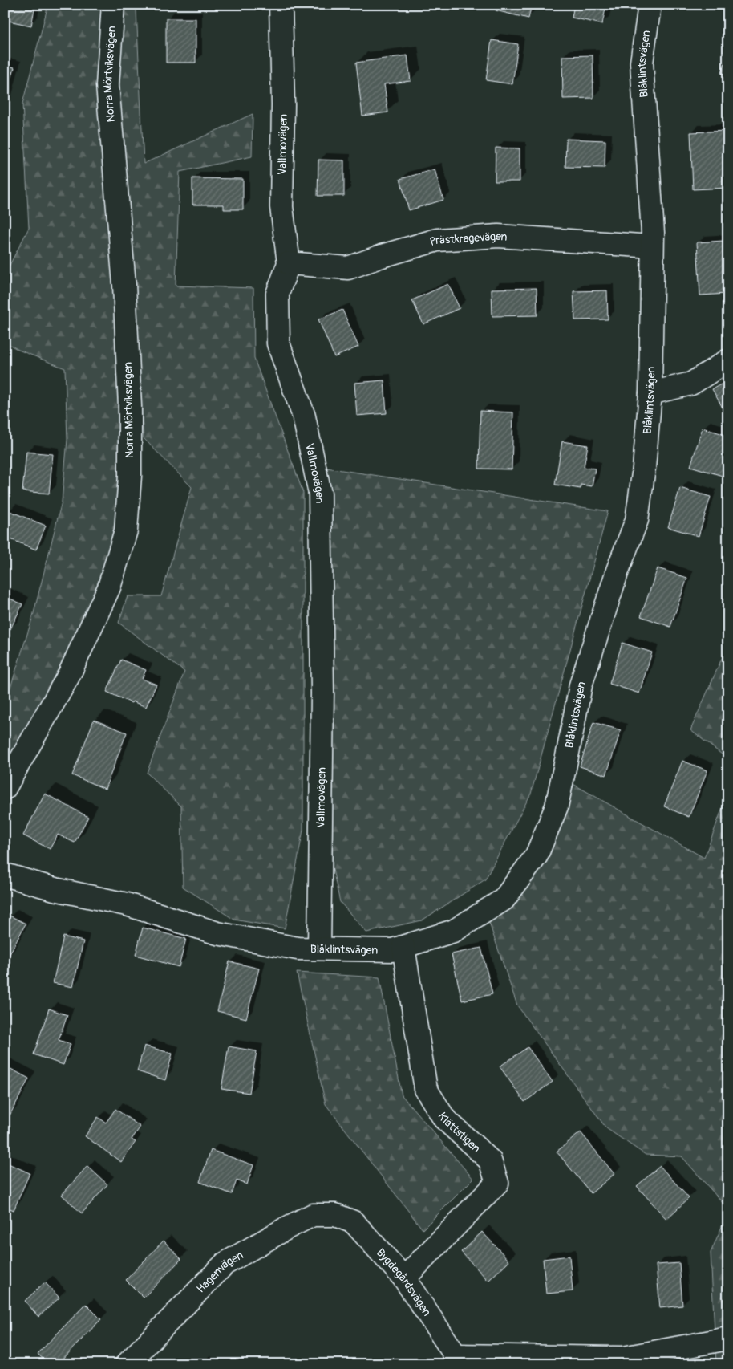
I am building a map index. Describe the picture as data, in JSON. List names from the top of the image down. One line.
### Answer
{"streets":{"street":["Blåklintsvägen","Norra Mörtviksvägen","Vallmovägen","Prästkragevägen","Klättstigen","Hagenvägen","Bygdegårdsvägen"]},"crossings":[["Blåklintsvägen","Vallmovägen"],["Blåklintsvägen","Prästkragevägen"],["Blåklintsvägen","Klättstigen"],["Vallmovägen","Prästkragevägen"],["Klättstigen","Bygdegårdsvägen"],["Hagenvägen","Bygdegårdsvägen"]]}
